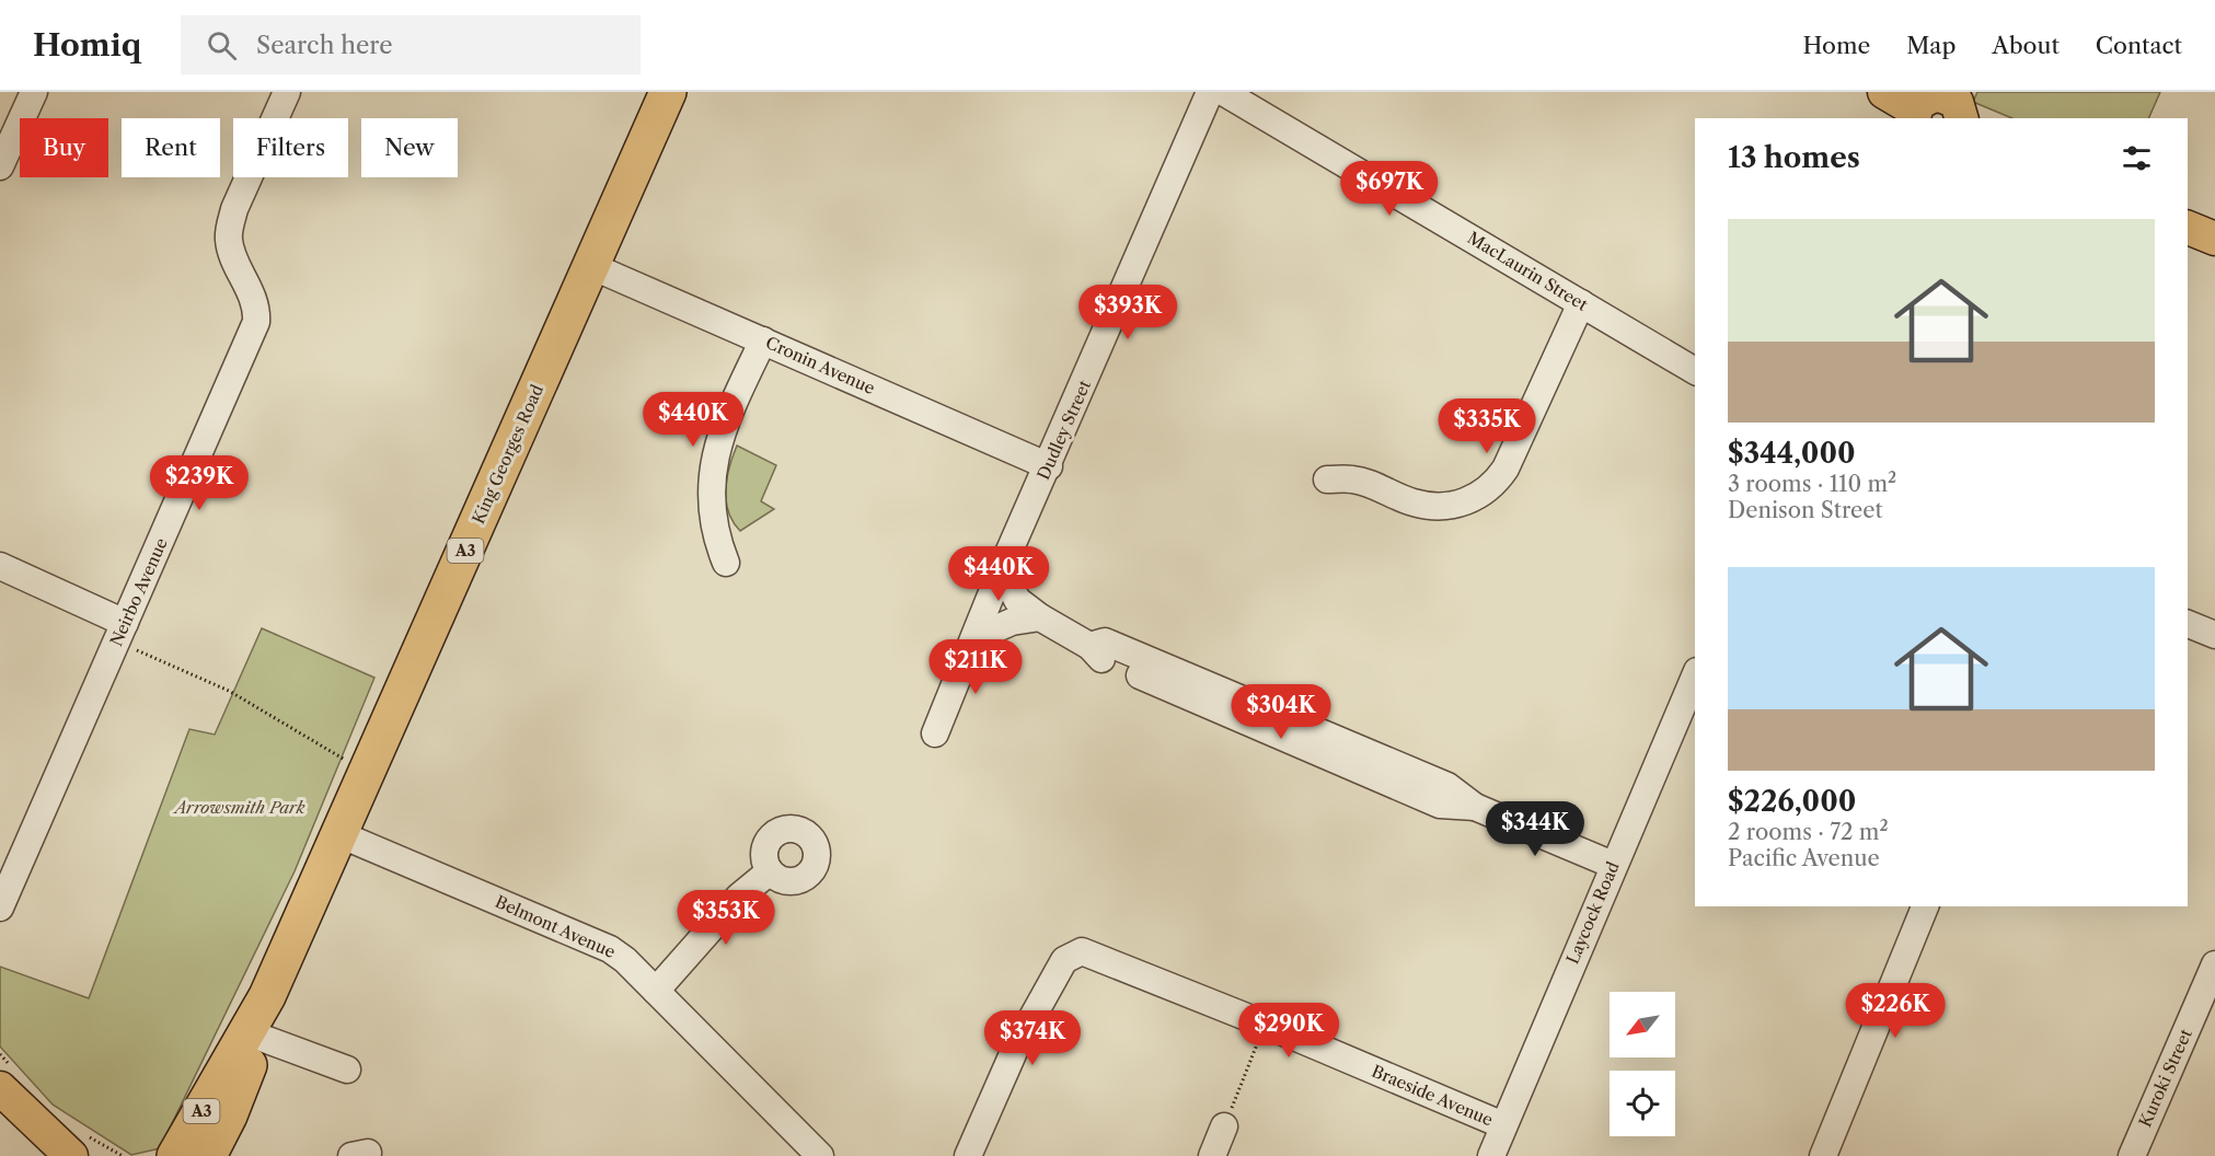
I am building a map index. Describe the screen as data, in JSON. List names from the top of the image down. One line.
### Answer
{"streets":{"highway":["King Georges Road","A3"],"street":["MacLaurin Street","Cronin Avenue","Dudley Street","Neirbo Avenue","Laycock Road","Belmont Avenue","Kuroki Street","Braeside Avenue"]},"crossings":[["Cronin Avenue","Dudley Street"],["Cronin Avenue","King Georges Road"],["King Georges Road","Belmont Avenue"],["Laycock Road","Braeside Avenue"]],"parks":["Arrowsmith Park"],"north":"bottom left","page":{"header":"Homiq","search":"Search here","nav":["Home","Map","About","Contact"],"chip":["Buy","Rent","Filters","New"],"heading":"13 homes","price":["$697K","$393K","$440K","$335K","$239K","$440K","$211K","$304K","$344K","$353K","$226K","$290K","$374K"],"list":[{"name":"$344,000","note":"3 rooms · 110 m² · Denison Street"},{"name":"$226,000","note":"2 rooms · 72 m² · Pacific Avenue"}]}}
